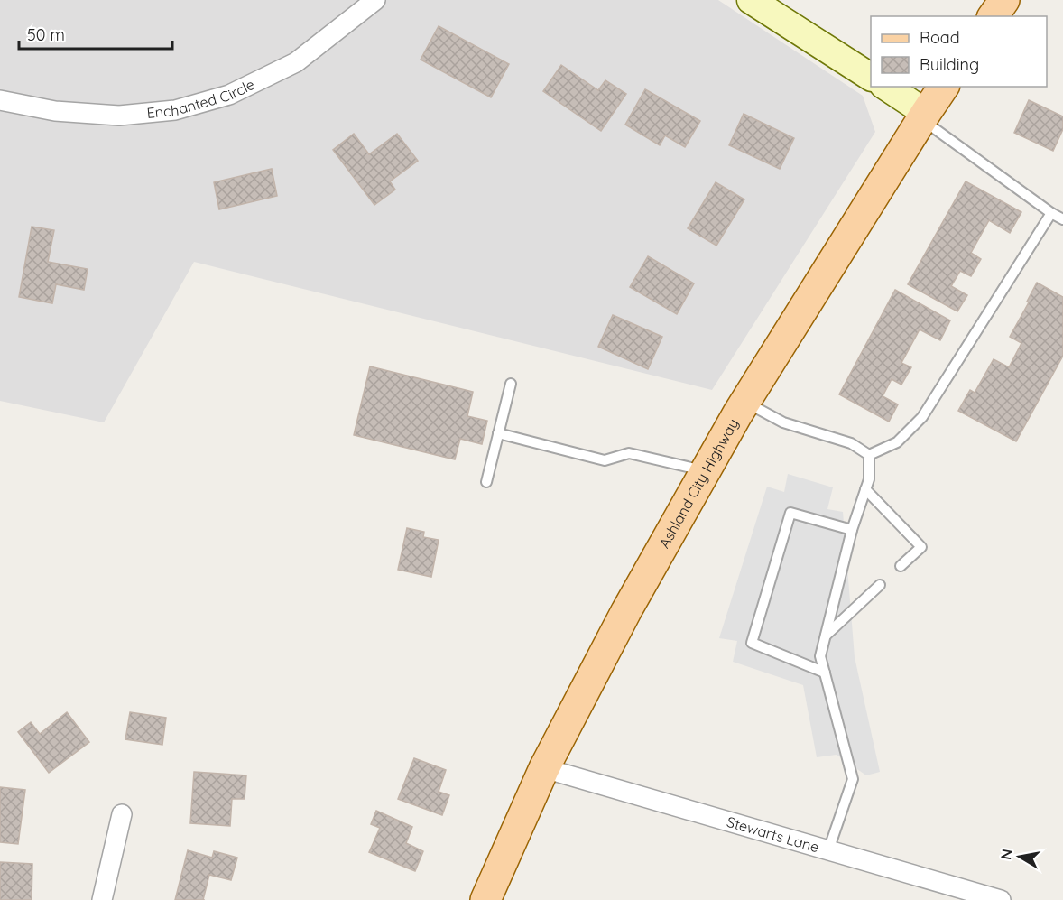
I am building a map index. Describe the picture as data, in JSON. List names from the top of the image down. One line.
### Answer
{"streets":{"main road":["Ashland City Highway"],"street":["Enchanted Circle","Stewarts Lane"]},"crossings":[["Ashland City Highway","Stewarts Lane"]],"legend":["Road","Building"],"scale_bar":"50 m","north":"left"}
